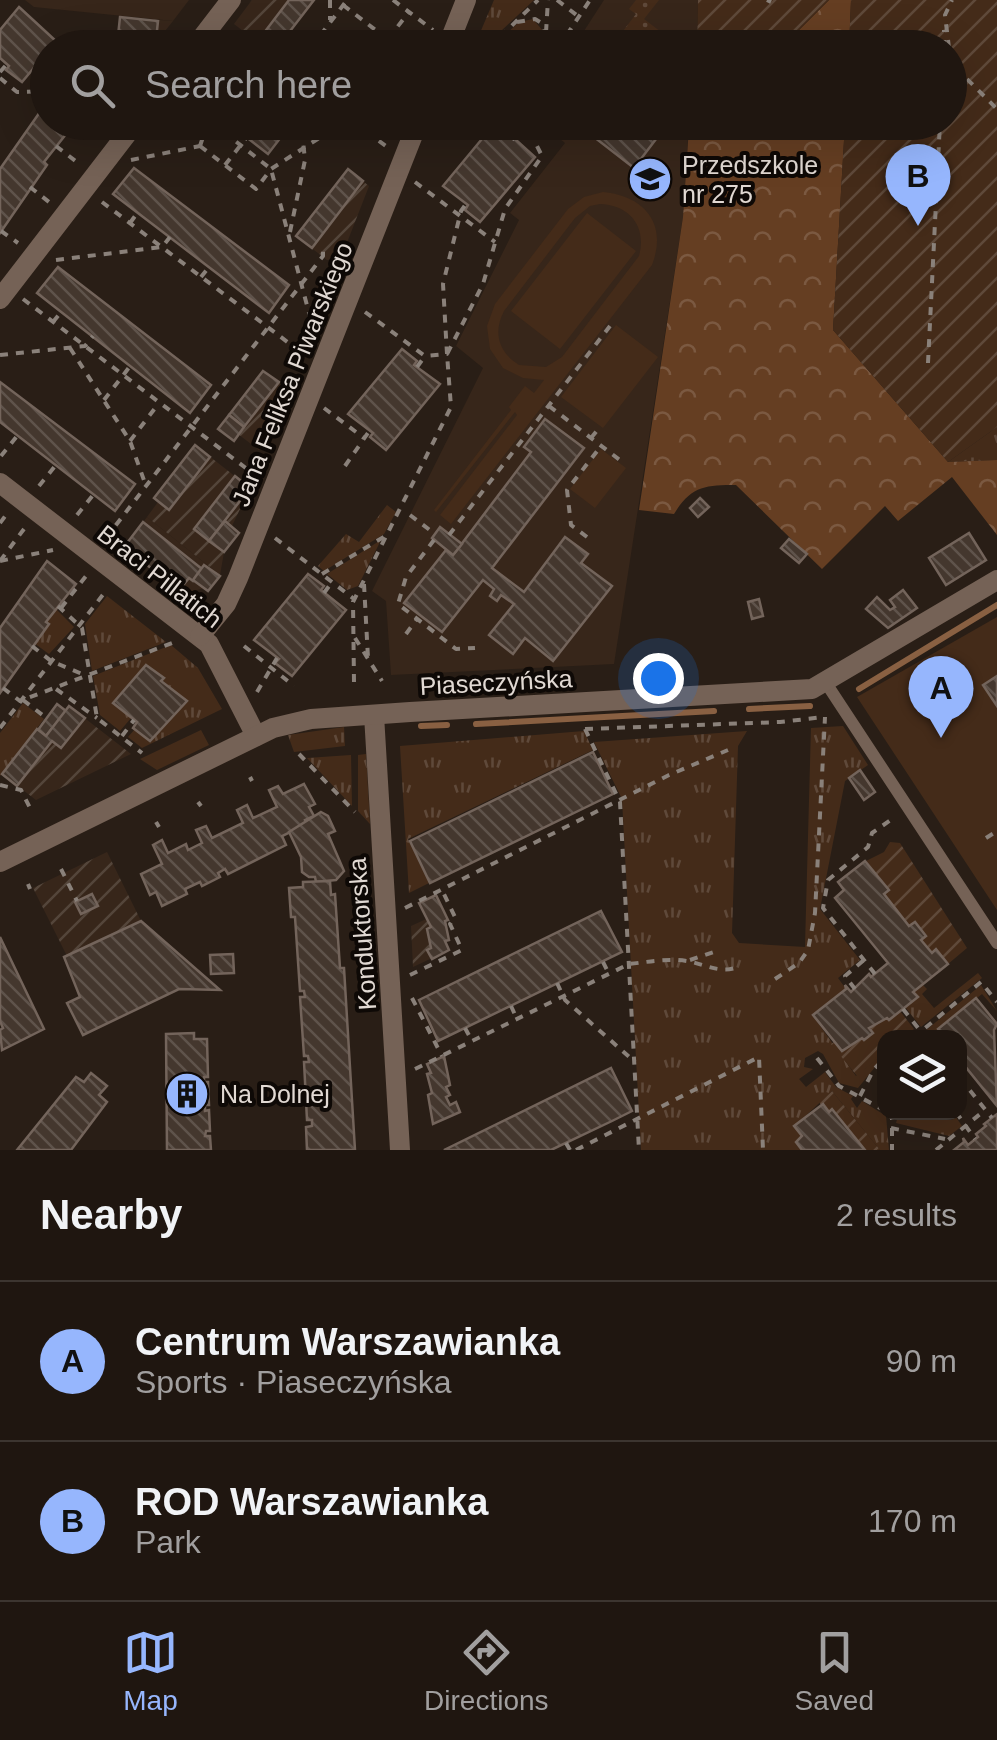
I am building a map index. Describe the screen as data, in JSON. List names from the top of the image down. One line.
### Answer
{"streets":{"street":["Jana Feliksa Piwarskiego","Braci Pillatich","Piaseczyńska","Konduktorska"]},"crossings":[["Jana Feliksa Piwarskiego","Braci Pillatich"],["Braci Pillatich","Piaseczyńska"],["Piaseczyńska","Konduktorska"]],"places":{"school or university":["Przedszkole nr 275"],"building":["Na Dolnej"]},"page":{"search":"Search here","pins":["B","A"],"heading":["Nearby","2 results"],"list":[{"mark":"A","name":"Centrum Warszawianka","note":"Sports · Piaseczyńska","value":"90 m"},{"mark":"B","name":"ROD Warszawianka","note":"Park","value":"170 m"}],"nav":["Map","Directions","Saved"]}}
